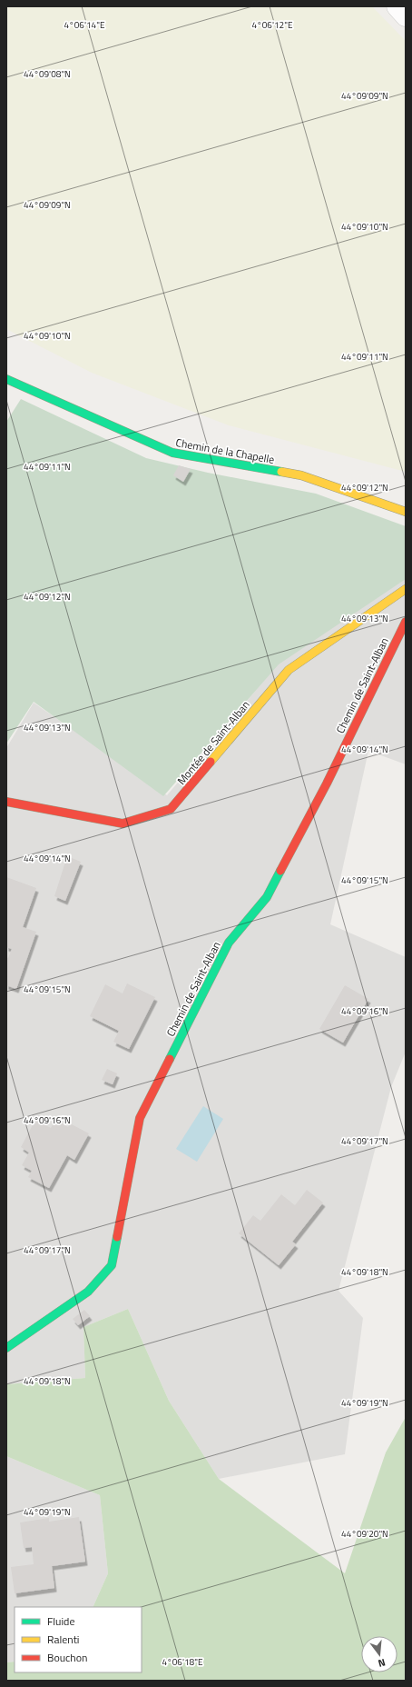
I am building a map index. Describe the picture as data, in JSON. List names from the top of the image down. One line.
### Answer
{"streets":{"street":["Chemin de la Chapelle","Chemin de Saint-Alban","Montée de Saint-Alban"]},"legend":["Fluide","Ralenti","Bouchon"],"north":"bottom","coordinates":["4°06'14\"E","4°06'12\"E","44°09'08\"N","44°09'09\"N","44°09'10\"N","44°09'11\"N","44°09'12\"N","44°09'13\"N","44°09'14\"N","44°09'15\"N","44°09'16\"N","44°09'17\"N","44°09'18\"N","44°09'19\"N","44°09'20\"N","4°06'18\"E"]}
